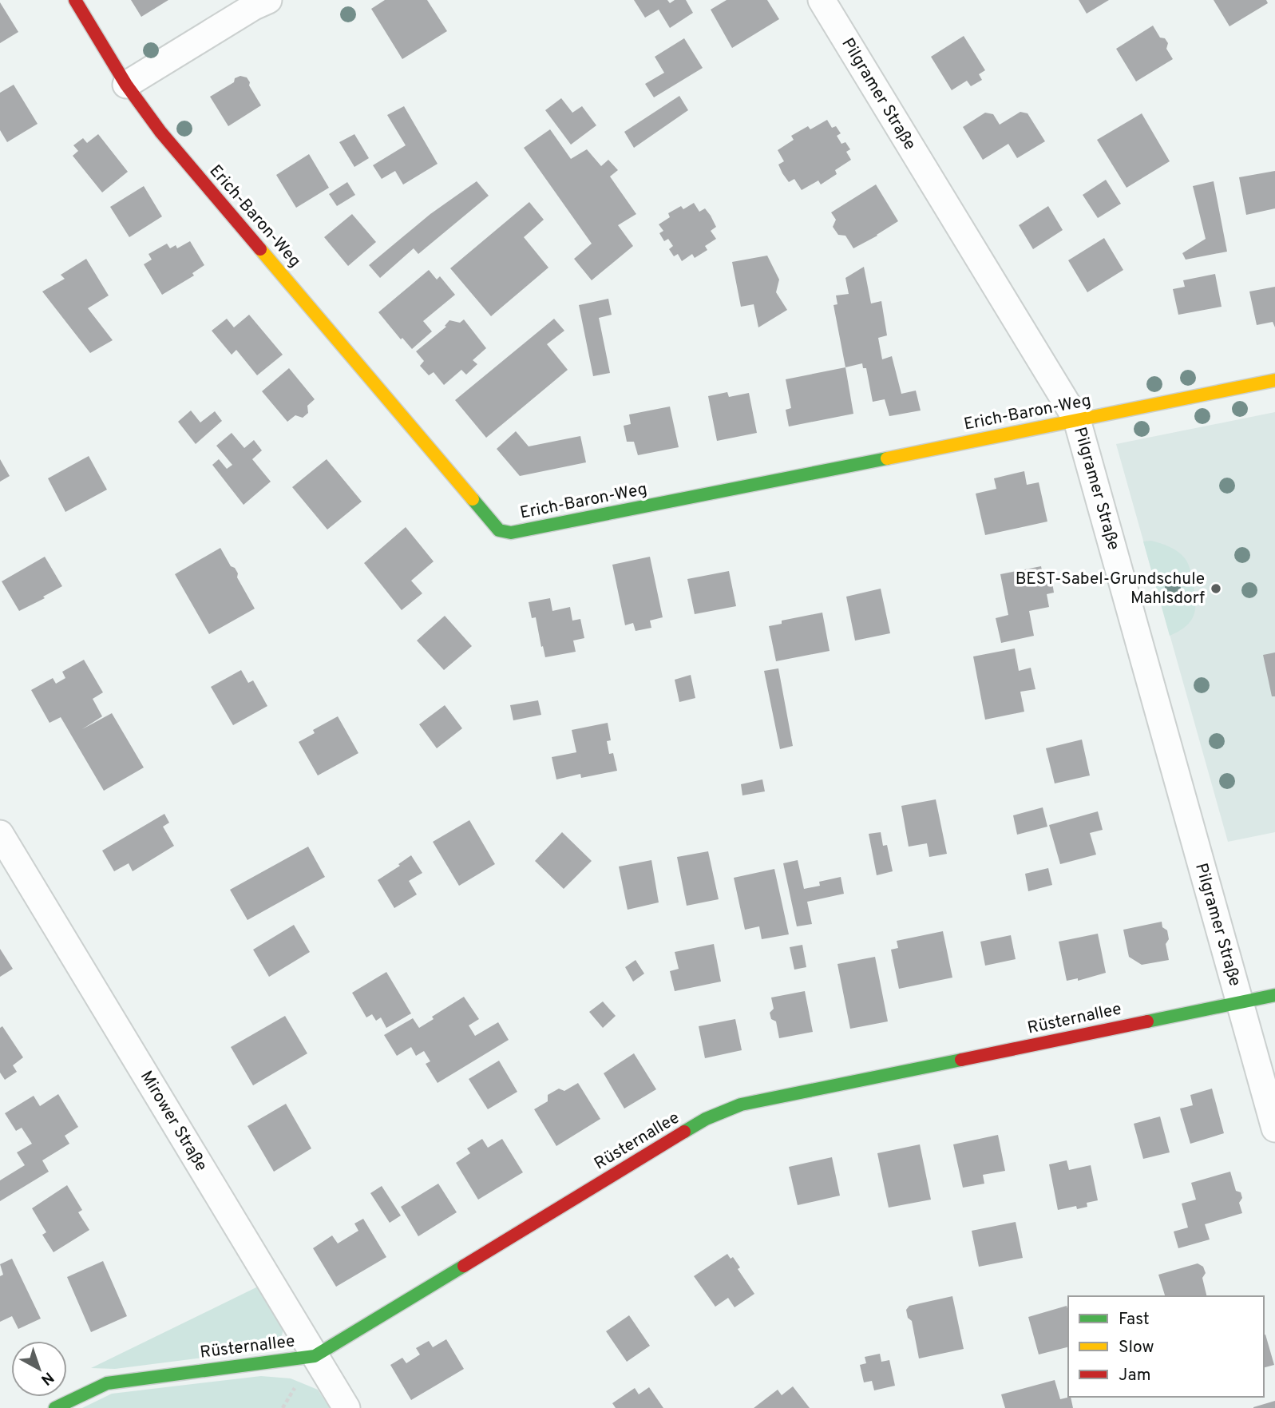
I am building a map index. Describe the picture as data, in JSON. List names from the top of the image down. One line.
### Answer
{"streets":{"street":["Pilgramer Straße","Erich-Baron-Weg","Rüsternallee","Mirower Straße"]},"crossings":[["Pilgramer Straße","Erich-Baron-Weg"],["Pilgramer Straße","Rüsternallee"],["Rüsternallee","Mirower Straße"]],"places":["BEST-Sabel-Grundschule Mahlsdorf"],"legend":["Fast","Slow","Jam"],"north":"bottom right"}
